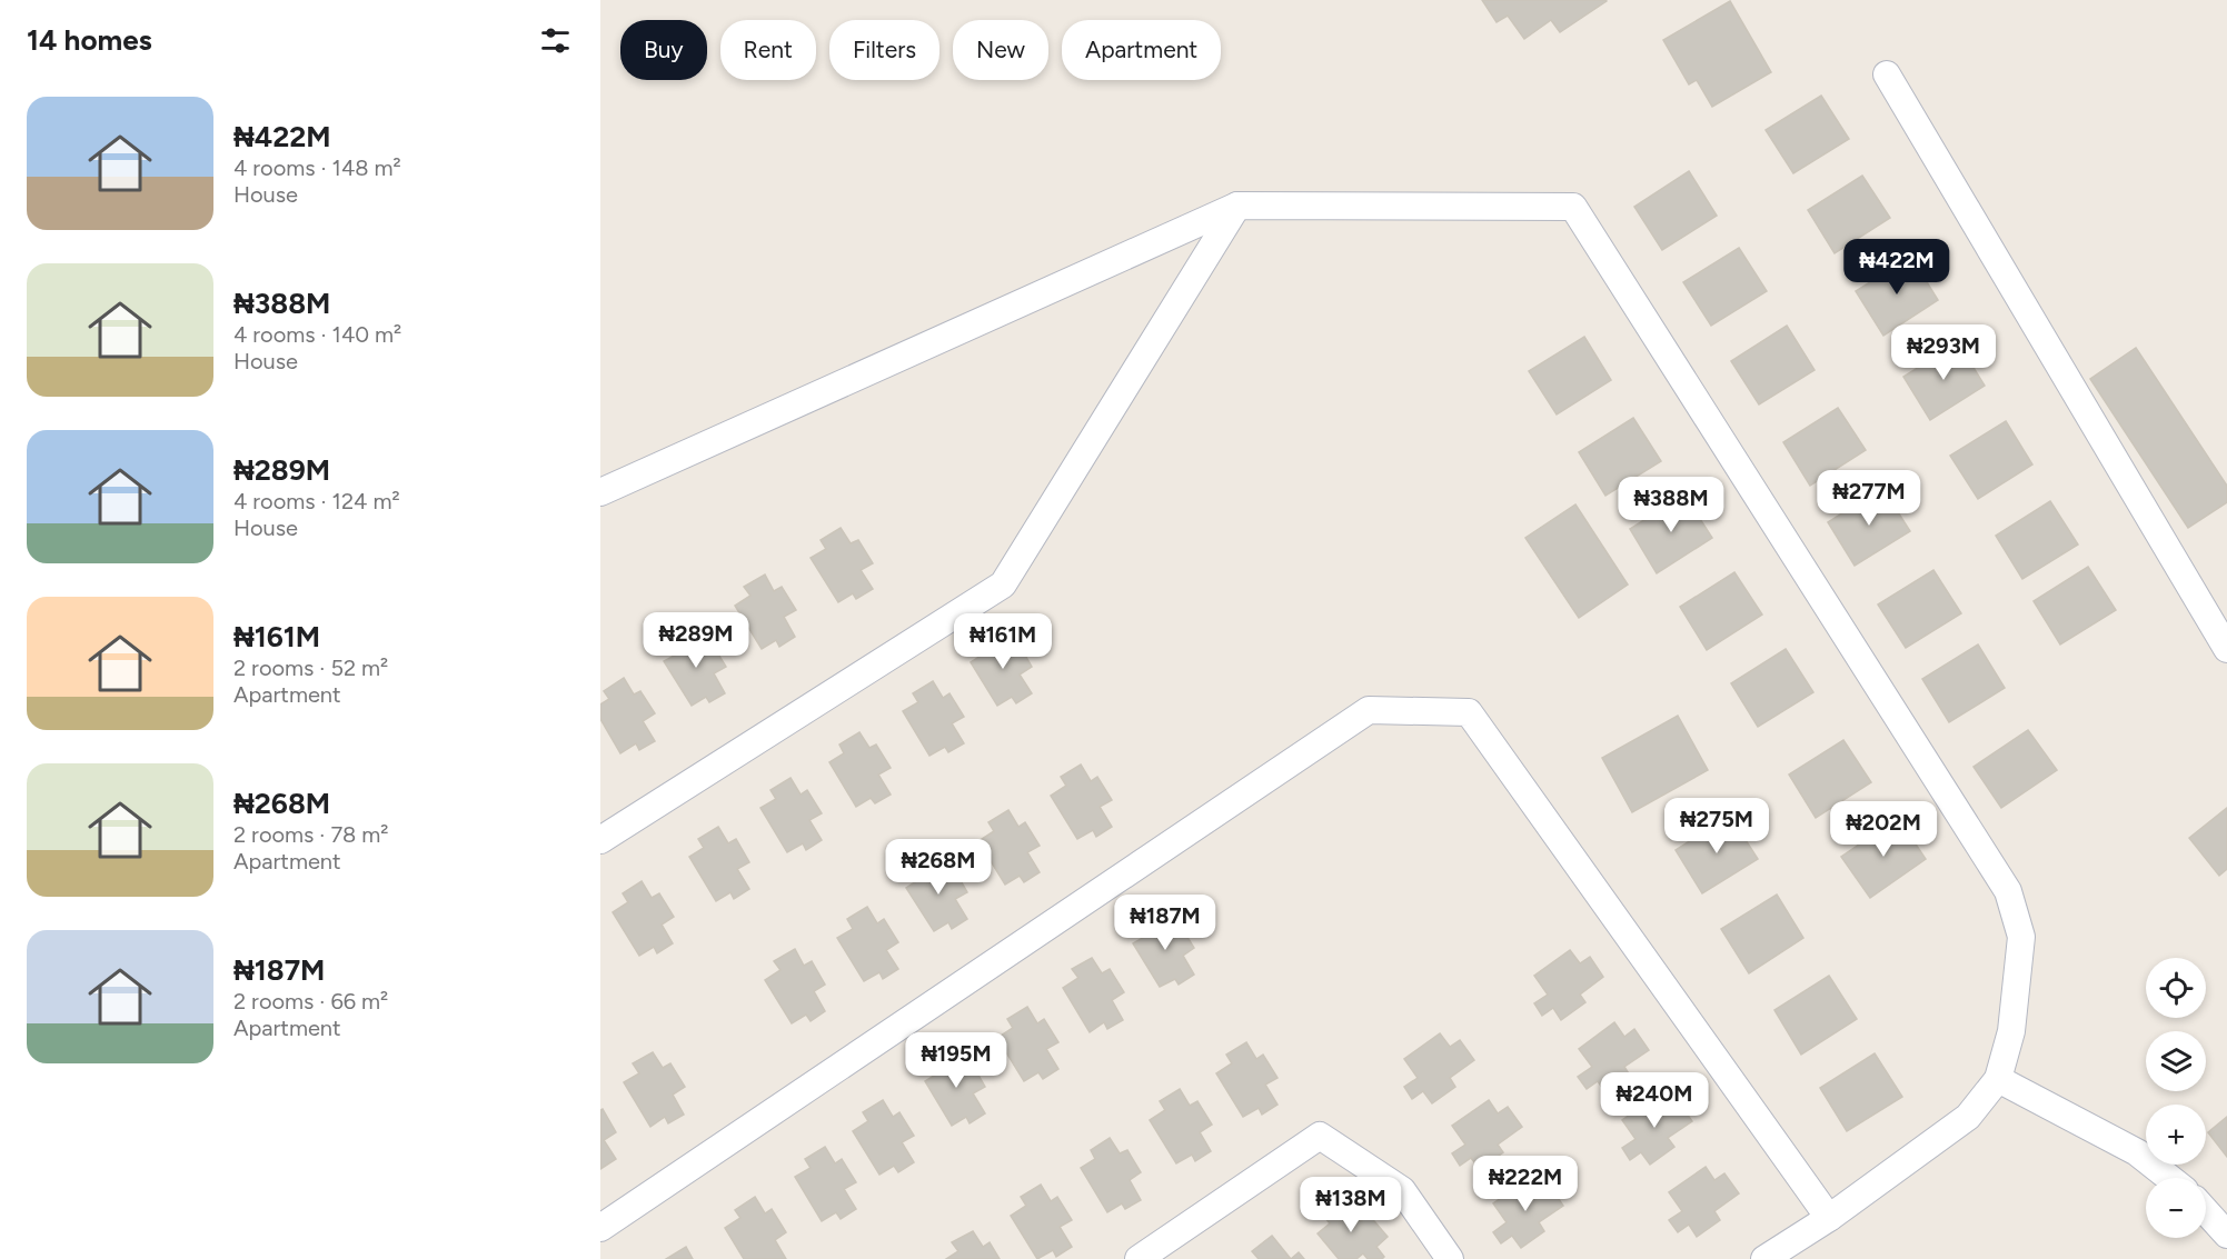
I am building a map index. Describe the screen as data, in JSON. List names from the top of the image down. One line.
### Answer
{"page":{"heading":"14 homes","chip":["Buy","Rent","Filters","New","Apartment"],"list":[{"name":"₦422M","note":"4 rooms · 148 m² · House"},{"name":"₦388M","note":"4 rooms · 140 m² · House"},{"name":"₦289M","note":"4 rooms · 124 m² · House"},{"name":"₦161M","note":"2 rooms · 52 m² · Apartment"},{"name":"₦268M","note":"2 rooms · 78 m² · Apartment"},{"name":"₦187M","note":"2 rooms · 66 m² · Apartment"}],"price":["₦422M","₦293M","₦277M","₦388M","₦289M","₦161M","₦275M","₦202M","₦268M","₦187M","₦195M","₦240M","₦222M","₦138M"],"map_buttons":["+","−"]}}
